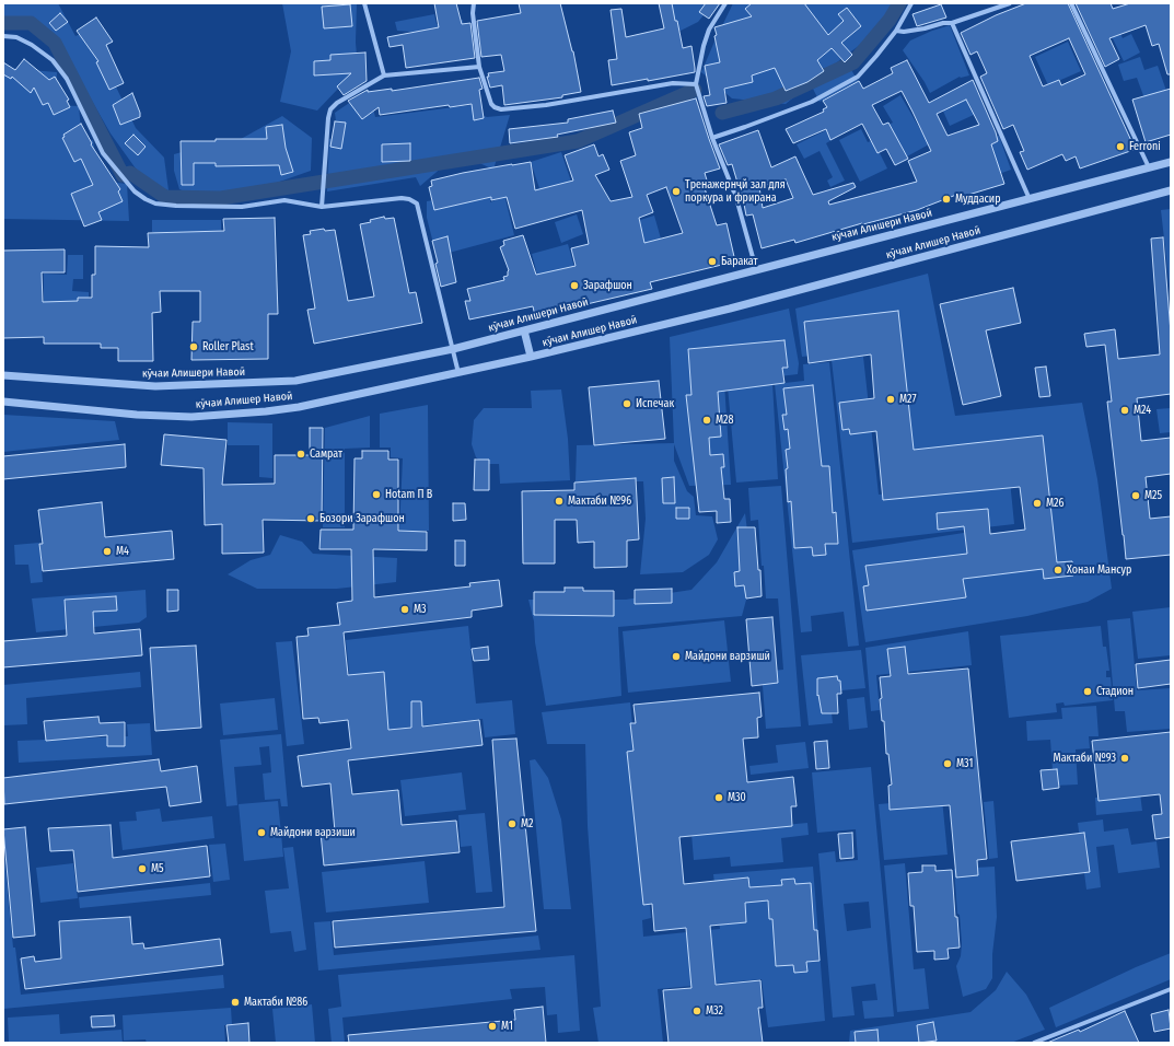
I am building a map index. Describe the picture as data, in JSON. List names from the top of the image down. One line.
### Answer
{"streets":{"street":["кӯчаи Алишери Навоӣ","кӯчаи Алишер Навоӣ"]},"places":["Ferroni","Тренажернҷй зал для поркура и фрирана","Муддасир","Баракат","Зарафшон","Roller Plast","М27","Испечак","М24","М28","Самрат","Hotam П В","М25","Мактаби №96","М26","Бозори Зарафшон","М4","Хонаи Мансур","М3","Майдони варзишӣ","Стадион","Мактаби №93","М31","М30","М2","Майдони варзиши","М5","Мактаби №86","М32","M1"]}
